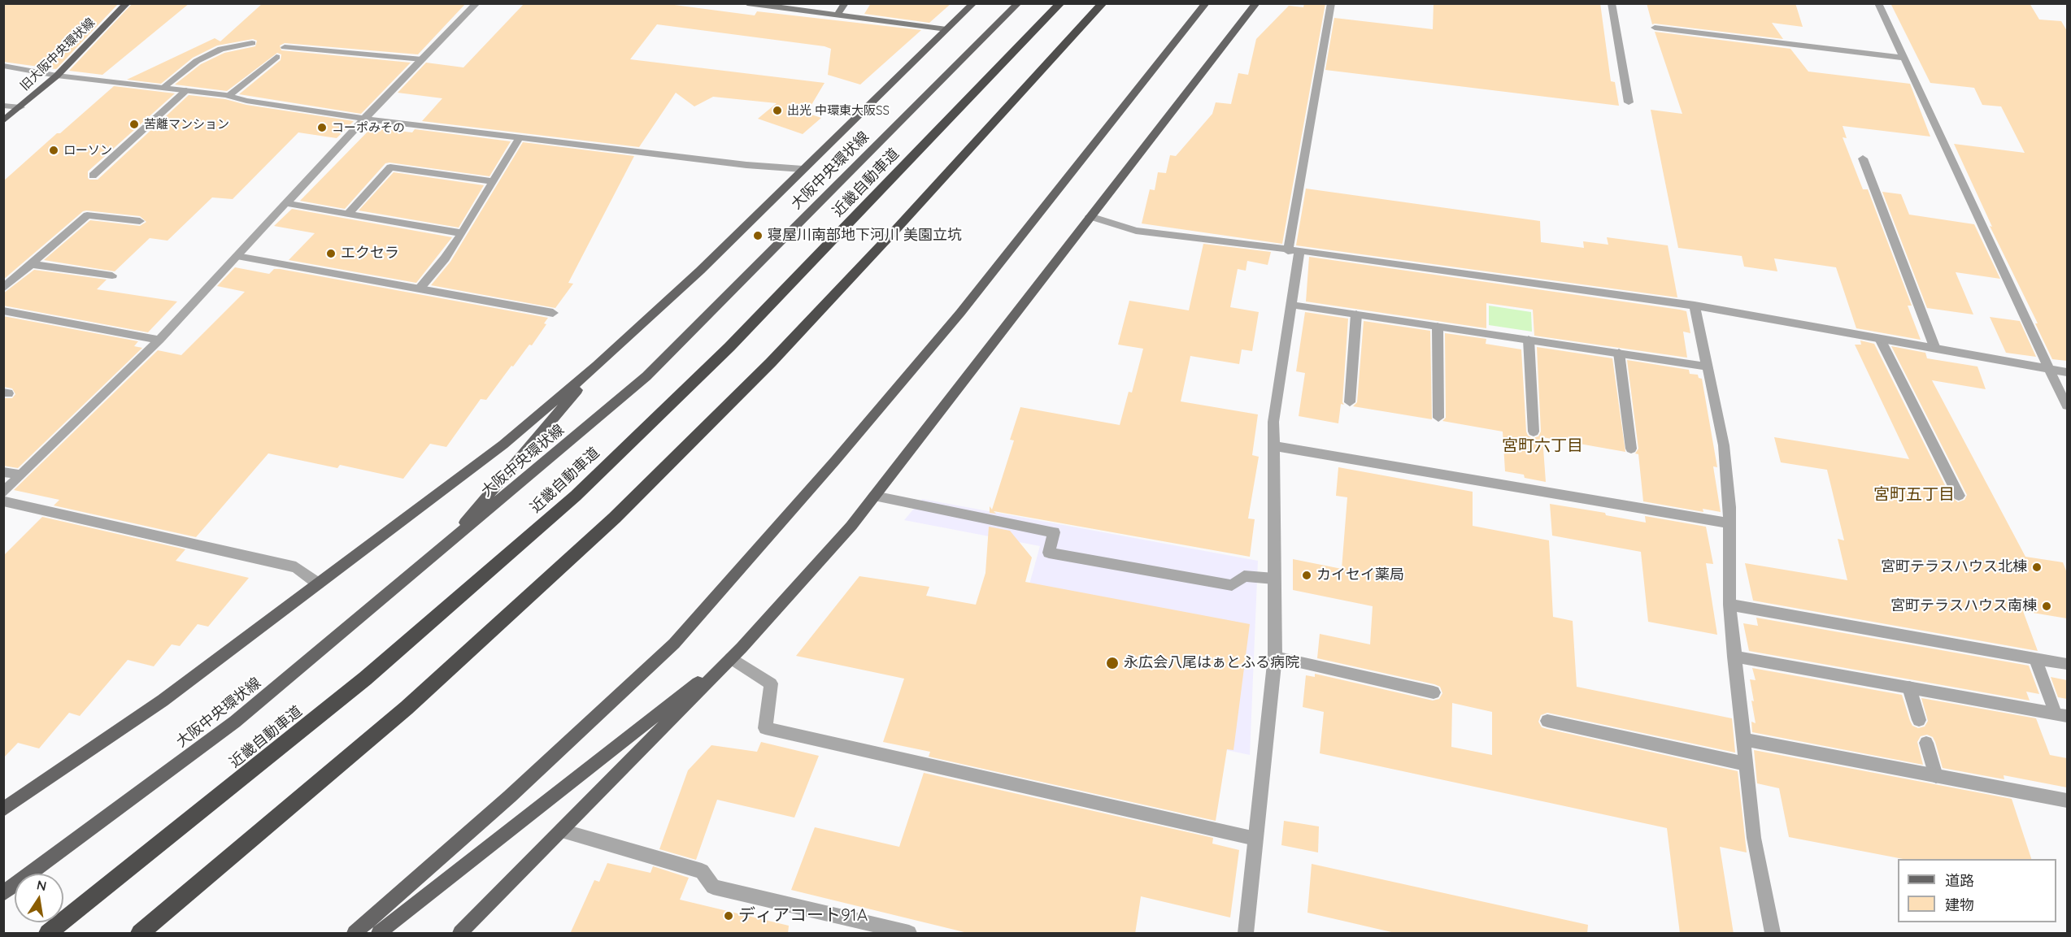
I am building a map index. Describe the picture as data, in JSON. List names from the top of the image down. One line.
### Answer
{"streets":{"highway":["近畿自動車道"],"main road":["旧大阪中央環状線","大阪中央環状線"]},"districts":["宮町六丁目","宮町五丁目"],"places":["出光 中環東大阪SS","苦離マンション","コーポみその","ローソン","寝屋川南部地下河川 美園立坑","エクセラ","宮町テラスハウス北棟","カイセイ薬局","宮町テラスハウス南棟","永広会八尾はぁとふる病院","ディアコート91A"],"legend":["道路","建物"],"north":"top"}
